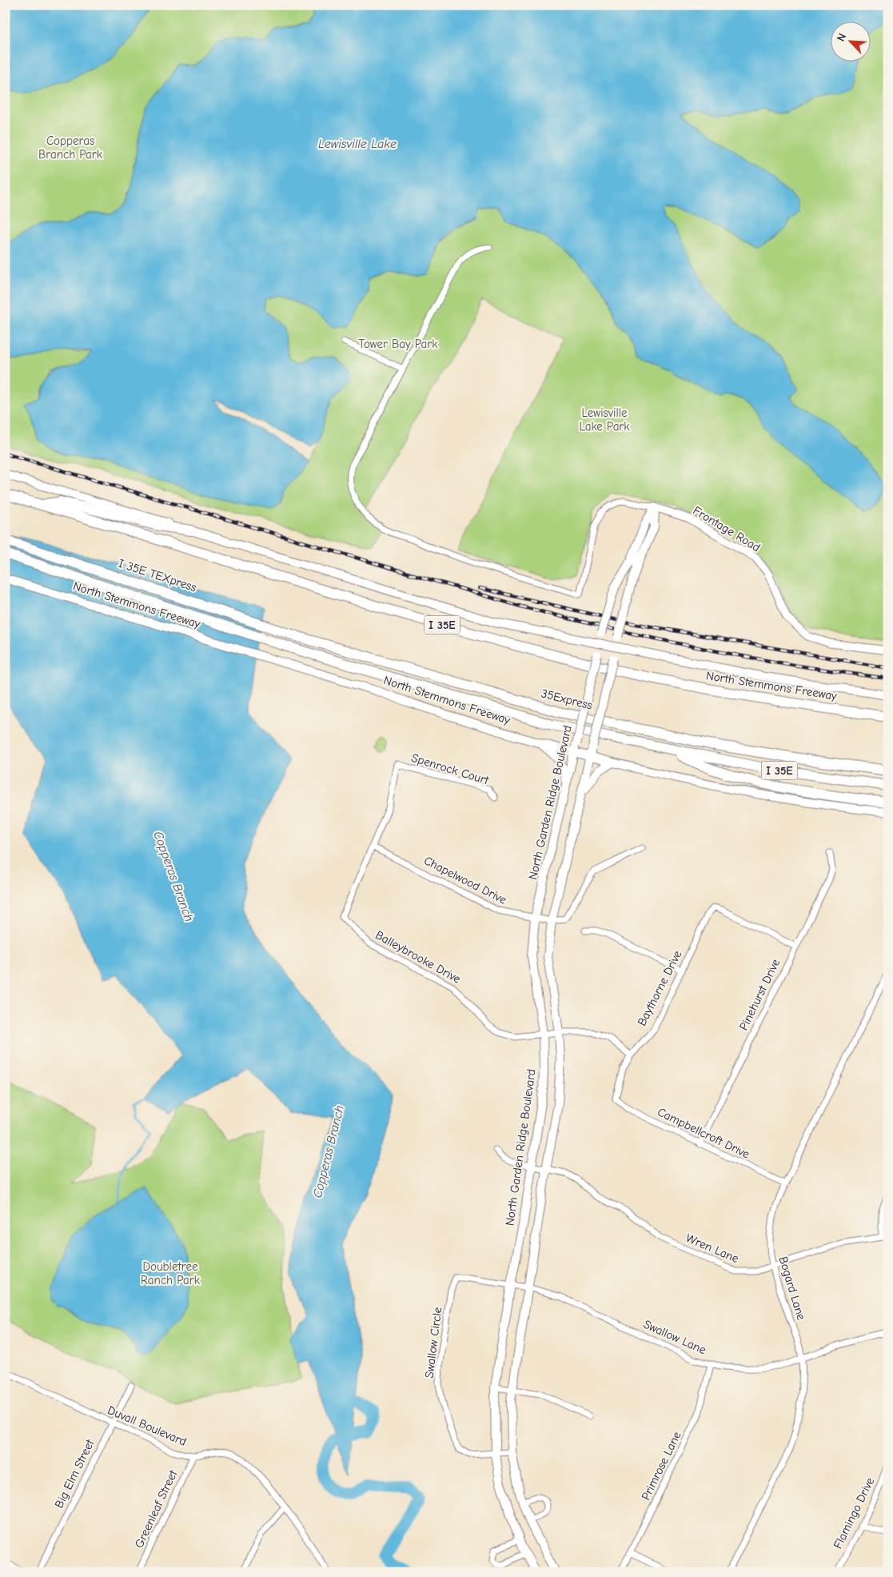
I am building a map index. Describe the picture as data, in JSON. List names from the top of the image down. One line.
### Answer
{"streets":{"highway":["I 35E TEXpress","North Stemmons Freeway","I 35E","35Express"],"main road":["North Garden Ridge Boulevard"],"street":["Frontage Road","Spenrock Court","Chapelwood Drive","Balleybrooke Drive","Baythorne Drive","Pinehurst Drive","Campbellcroft Drive","Wren Lane","Bogard Lane","Swallow Lane","Swallow Circle","Duvall Boulevard","Primrose Lane","Big Elm Street","Greenleaf Street","Flamingo Drive"]},"crossings":[["Frontage Road","North Garden Ridge Boulevard"],["I 35E TEXpress","35Express"],["North Stemmons Freeway","North Garden Ridge Boulevard"],["Spenrock Court","Balleybrooke Drive"],["North Garden Ridge Boulevard","Chapelwood Drive"],["North Garden Ridge Boulevard","Balleybrooke Drive"],["North Garden Ridge Boulevard","Wren Lane"],["North Garden Ridge Boulevard","Swallow Circle"],["Chapelwood Drive","Balleybrooke Drive"],["Balleybrooke Drive","Baythorne Drive"],["Baythorne Drive","Pinehurst Drive"],["Baythorne Drive","Campbellcroft Drive"],["Pinehurst Drive","Campbellcroft Drive"],["Campbellcroft Drive","Bogard Lane"],["Wren Lane","Bogard Lane"],["Bogard Lane","Swallow Lane"],["Swallow Lane","Swallow Circle"],["Swallow Lane","Primrose Lane"],["Duvall Boulevard","Big Elm Street"],["Duvall Boulevard","Greenleaf Street"]],"water":["Lewisville Lake","Copperas Branch"],"parks":["Copperas Branch Park","Tower Bay Park","Lewisville Lake Park","Doubletree Ranch Park"],"north":"top left"}
